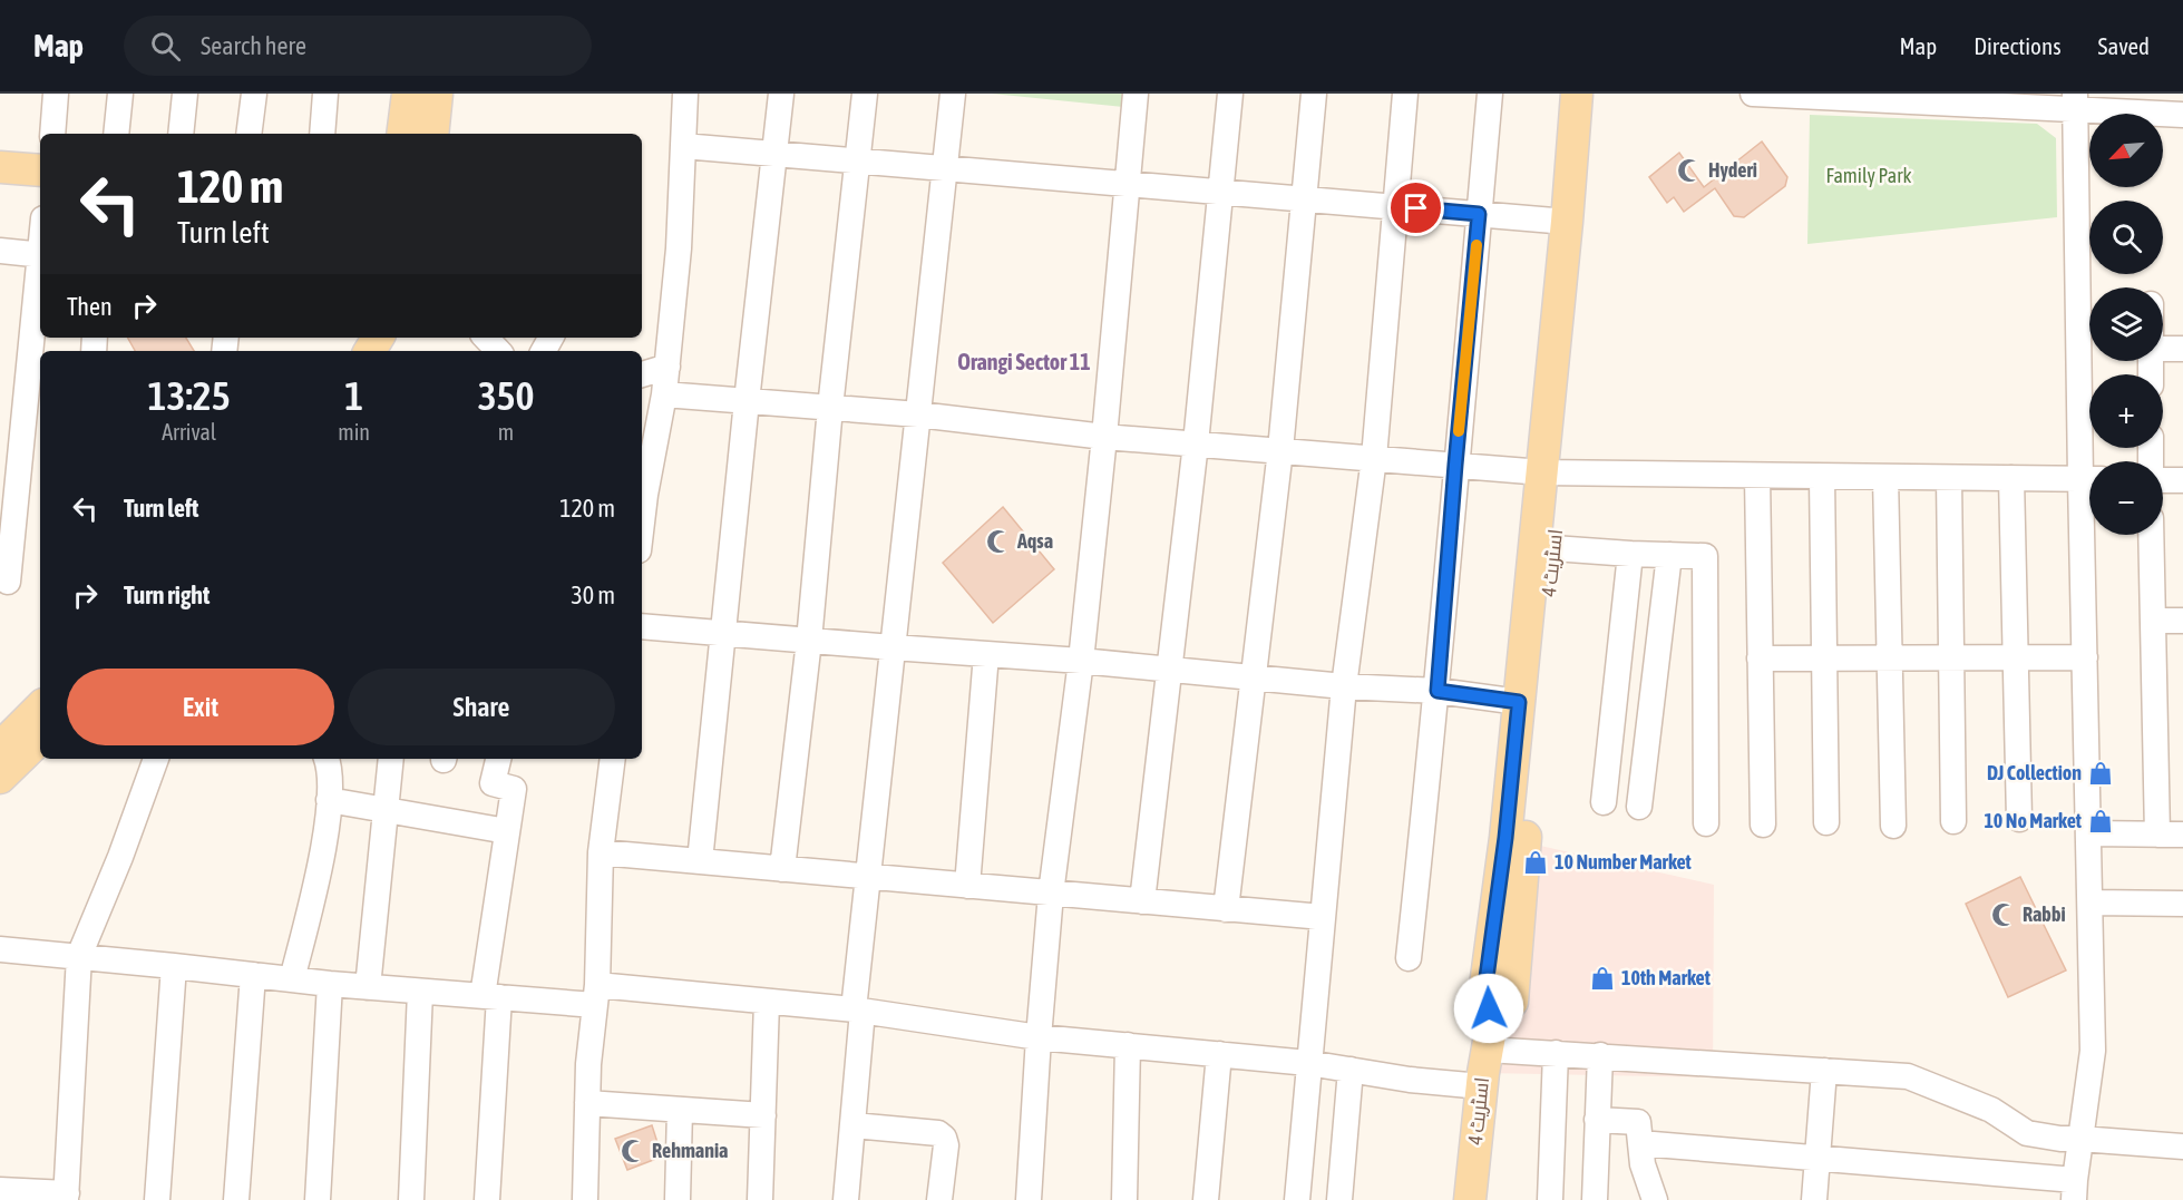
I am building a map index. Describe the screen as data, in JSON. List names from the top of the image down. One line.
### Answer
{"streets":{"main road":["اسٹریٹ 4"]},"districts":["Orangi Sector 11"],"parks":["Family Park"],"places":{"mosque":["Hyderi","Aqsa","Rabbi","Rehmania"],"shop":["DJ Collection","10 No Market","10 Number Market","10th Market"]},"north":"bottom left","page":{"header":"Map","search":"Search here","nav":["Map","Directions","Saved"],"map_buttons":["+","−"],"turn":["120 m","Turn left"],"then":"Then","eta":["13:25","Arrival","1","min","350","m"],"list":[{"name":"Turn left","value":"120 m"},{"name":"Turn right","value":"30 m"}],"buttons":["Exit","Share"]}}
